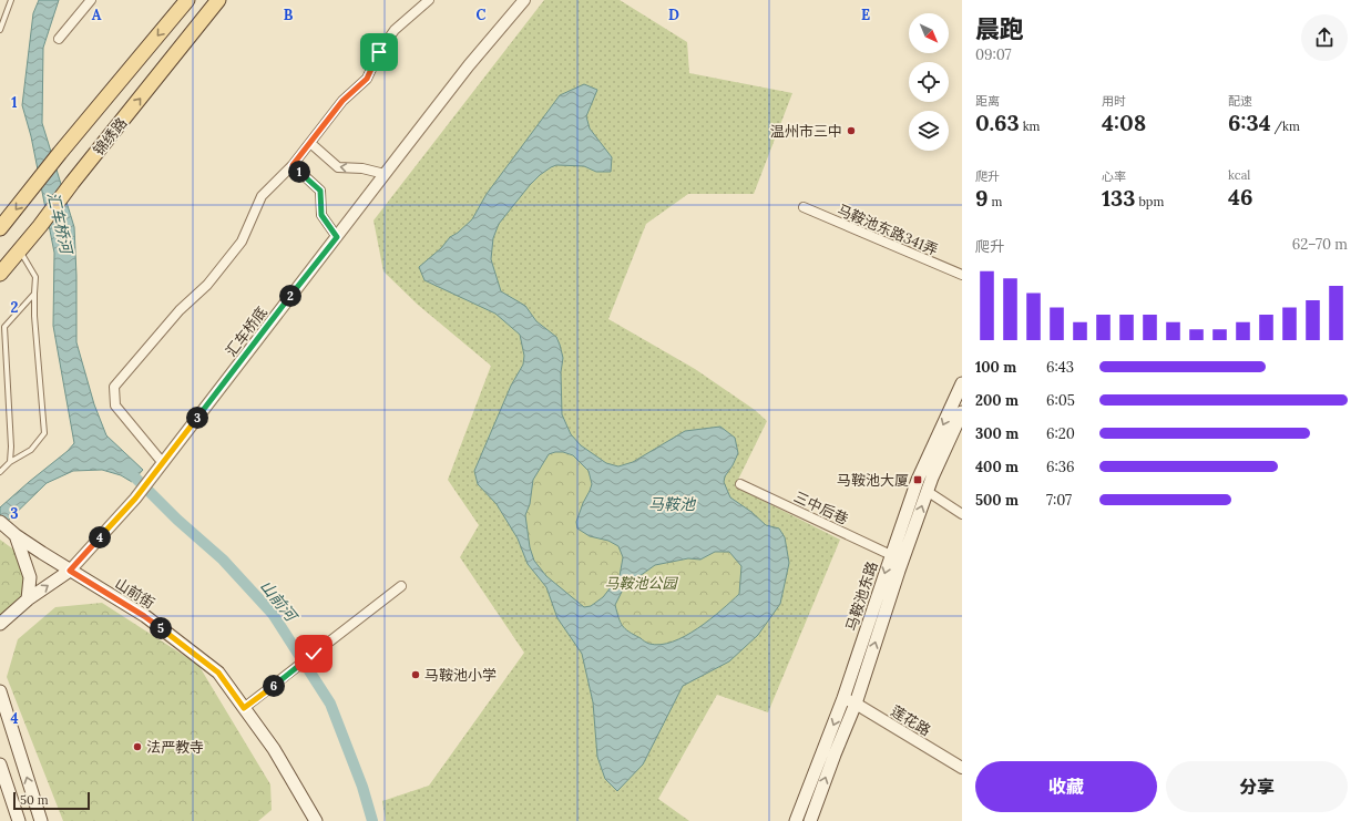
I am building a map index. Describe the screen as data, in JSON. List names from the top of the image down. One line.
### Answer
{"streets":{"main road":["锦绣路","山前街","马鞍池东路"],"street":["马鞍池东路341弄","汇车桥底","三中后巷","莲花路"]},"crossings":[["汇车桥底","山前街"],["三中后巷","马鞍池东路"],["马鞍池东路","莲花路"]],"water":["汇车桥河","马鞍池","山前河"],"parks":["马鞍池公园"],"places":{"other":["温州市三中","马鞍池小学","法严教寺"],"transit":["马鞍池大厦"]},"scale_bar":"50 m","north":"bottom right","page":{"heading":["晨跑","09:07"],"stats":[["距离","0.63 km"],["用时","4:08"],["配速","6:34 /km"],["爬升","9 m"],["心率","133 bpm"],["kcal","46"]],"pins":["1","2","3","4","5","6"],"chart":["爬升","62–70 m"],"list":[{"name":"100 m","note":"6:43"},{"name":"200 m","note":"6:05"},{"name":"300 m","note":"6:20"},{"name":"400 m","note":"6:36"},{"name":"500 m","note":"7:07"}],"buttons":["收藏","分享"],"scale":"50 m"},"grid":{"columns":["A","B","C","D","E"],"rows":["1","2","3","4"]}}
